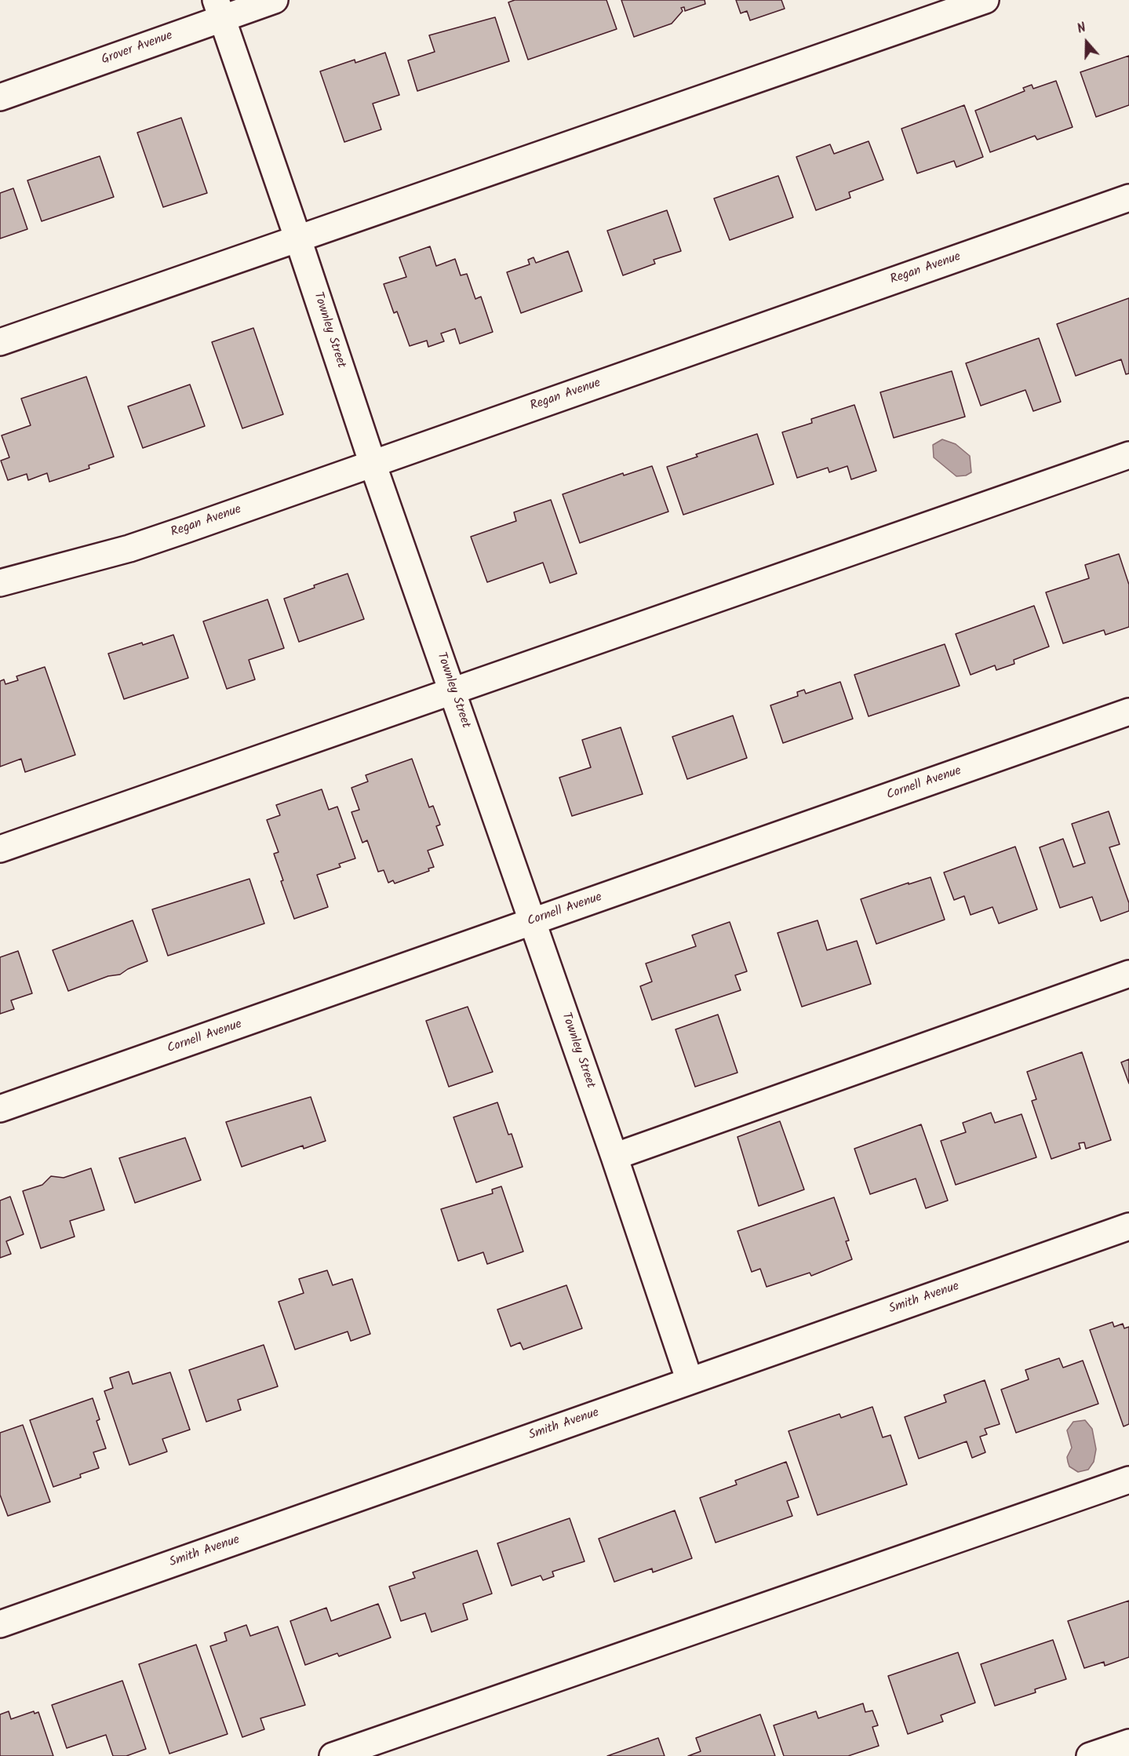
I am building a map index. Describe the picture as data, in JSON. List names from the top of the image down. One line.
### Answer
{"streets":{"street":["Grover Avenue","Regan Avenue","Townley Street","Cornell Avenue","Smith Avenue"]},"crossings":[["Grover Avenue","Townley Street"],["Regan Avenue","Townley Street"],["Townley Street","Cornell Avenue"],["Townley Street","Smith Avenue"]],"north":"top"}
